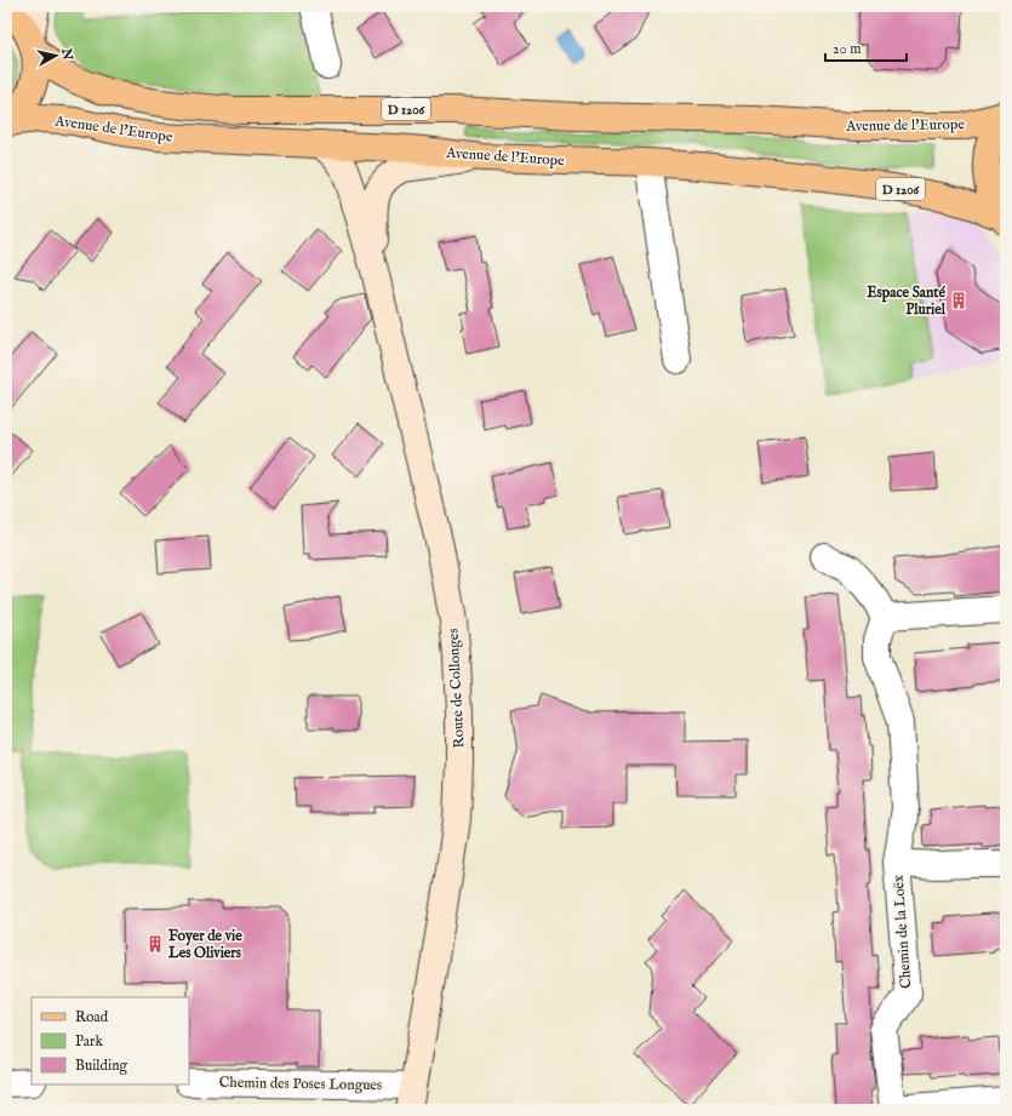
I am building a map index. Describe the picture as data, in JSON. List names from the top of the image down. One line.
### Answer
{"streets":{"main road":["D 1206","Avenue de l'Europe"],"street":["Route de Collonges","Chemin de la Loëx","Chemin des Poses Longues"]},"crossings":[["Avenue de l'Europe","Route de Collonges"],["Route de Collonges","Chemin des Poses Longues"]],"places":{"building":["Espace Santé Pluriel","Foyer de vie Les Oliviers"]},"legend":["Road","Park","Building"],"scale_bar":"20 m","north":"right"}
